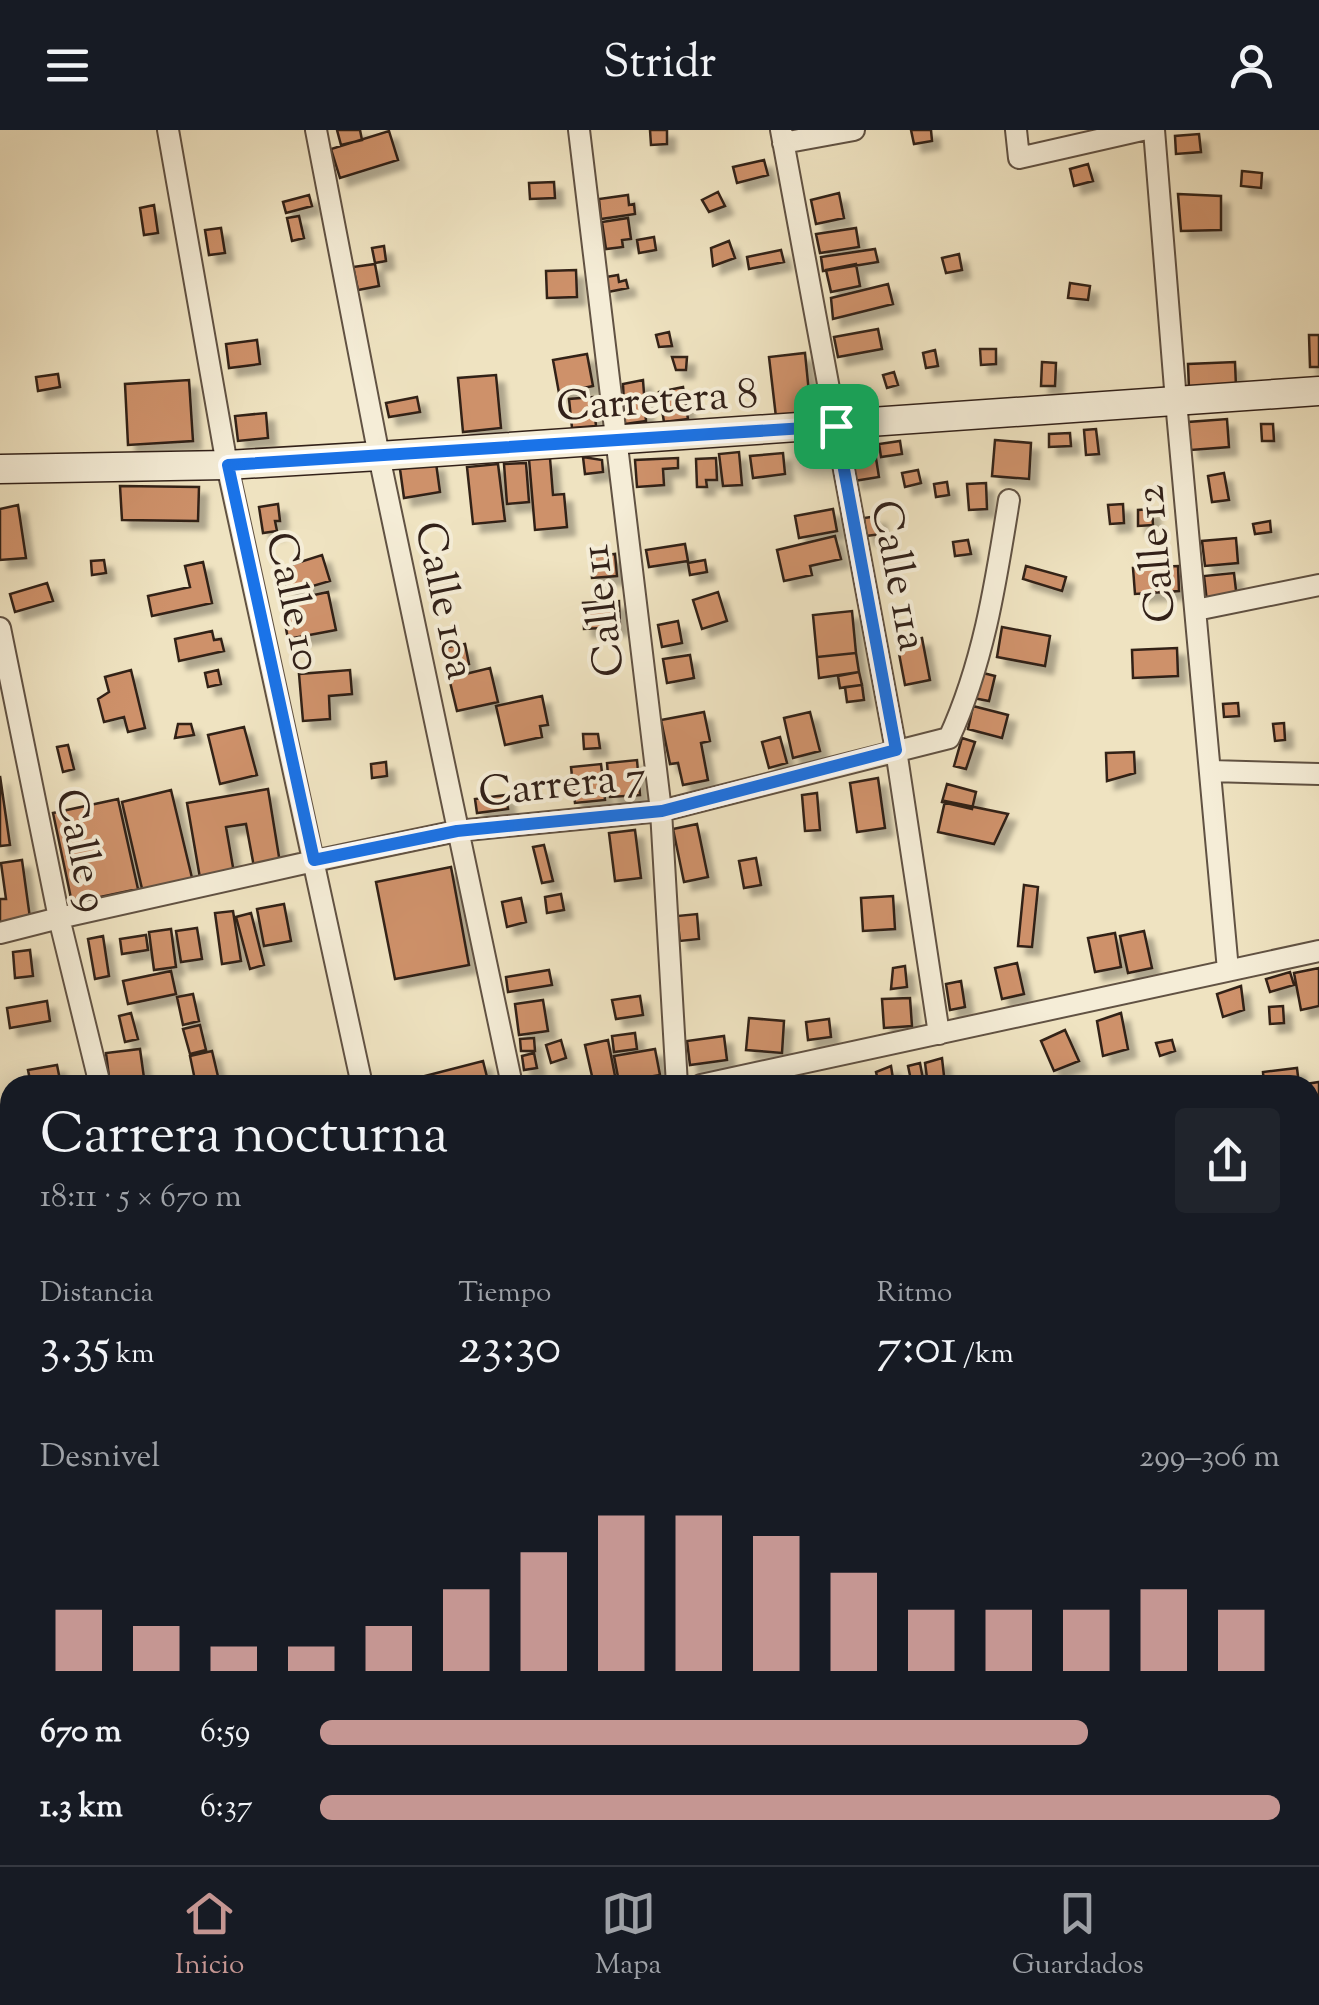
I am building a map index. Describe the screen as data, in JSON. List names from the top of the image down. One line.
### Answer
{"streets":{"street":["Carretera 8","Calle 12","Calle 11a","Calle 10a","Calle 10","Calle 11","Carrera 7","Calle 9"]},"crossings":[["Carretera 8","Calle 12"],["Carretera 8","Calle 11a"],["Carretera 8","Calle 10a"],["Carretera 8","Calle 10"],["Carretera 8","Calle 11"],["Calle 11a","Carrera 7"],["Calle 10a","Carrera 7"],["Calle 10","Carrera 7"],["Calle 11","Carrera 7"],["Carrera 7","Calle 9"]],"page":{"header":"Stridr","heading":["Carrera nocturna","18:11 · 5 × 670 m"],"stats":[["Distancia","3.35 km"],["Tiempo","23:30"],["Ritmo","7:01 /km"]],"chart":["Desnivel","299–306 m"],"list":[{"name":"670 m","note":"6:59"},{"name":"1.3 km","note":"6:37"}],"tabs":["Inicio","Mapa","Guardados"]}}
